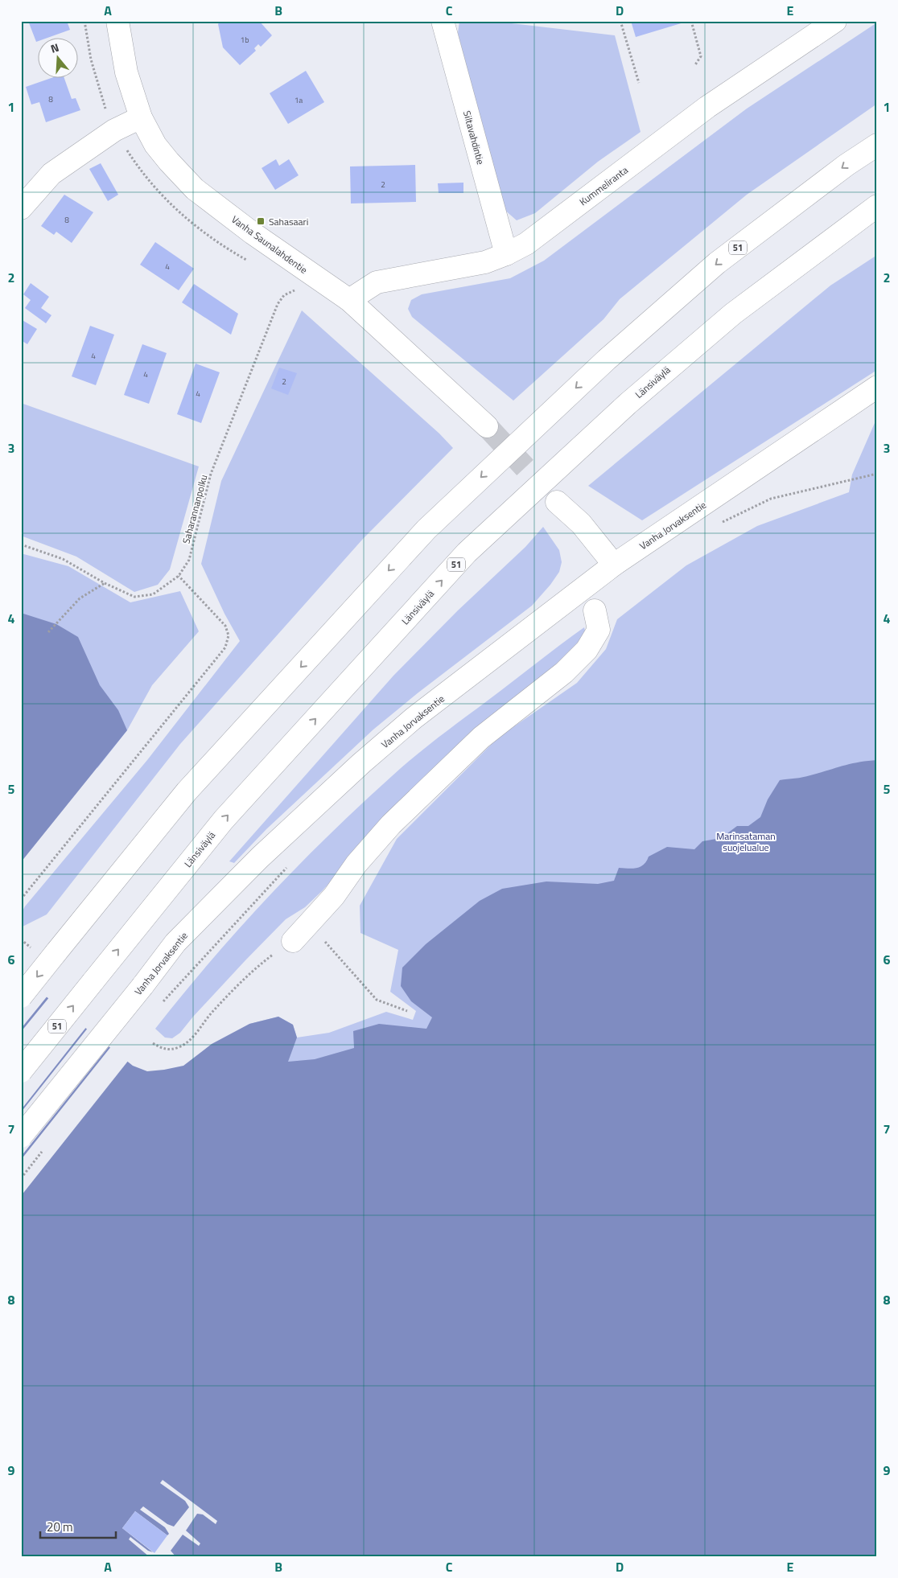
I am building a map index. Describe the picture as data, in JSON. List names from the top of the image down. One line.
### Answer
{"streets":{"main road":["Siltavahdintie","Kummeliranta","Vanha Saunalahdentie","51","Länsiväylä","Vanha Jorvaksentie"],"path":["Saharannanpolku"]},"crossings":[["Siltavahdintie","Kummeliranta"],["Kummeliranta","Vanha Saunalahdentie"]],"parks":["Marinsataman suojelualue"],"places":{"transit":["Sahasaari"]},"house_numbers":["1b","8","1a","2","8","4","4","4","2","4"],"scale_bar":"20 m","north":"top","grid":{"columns":["A","B","C","D","E"],"rows":["1","2","3","4","5","6","7","8","9"]}}
